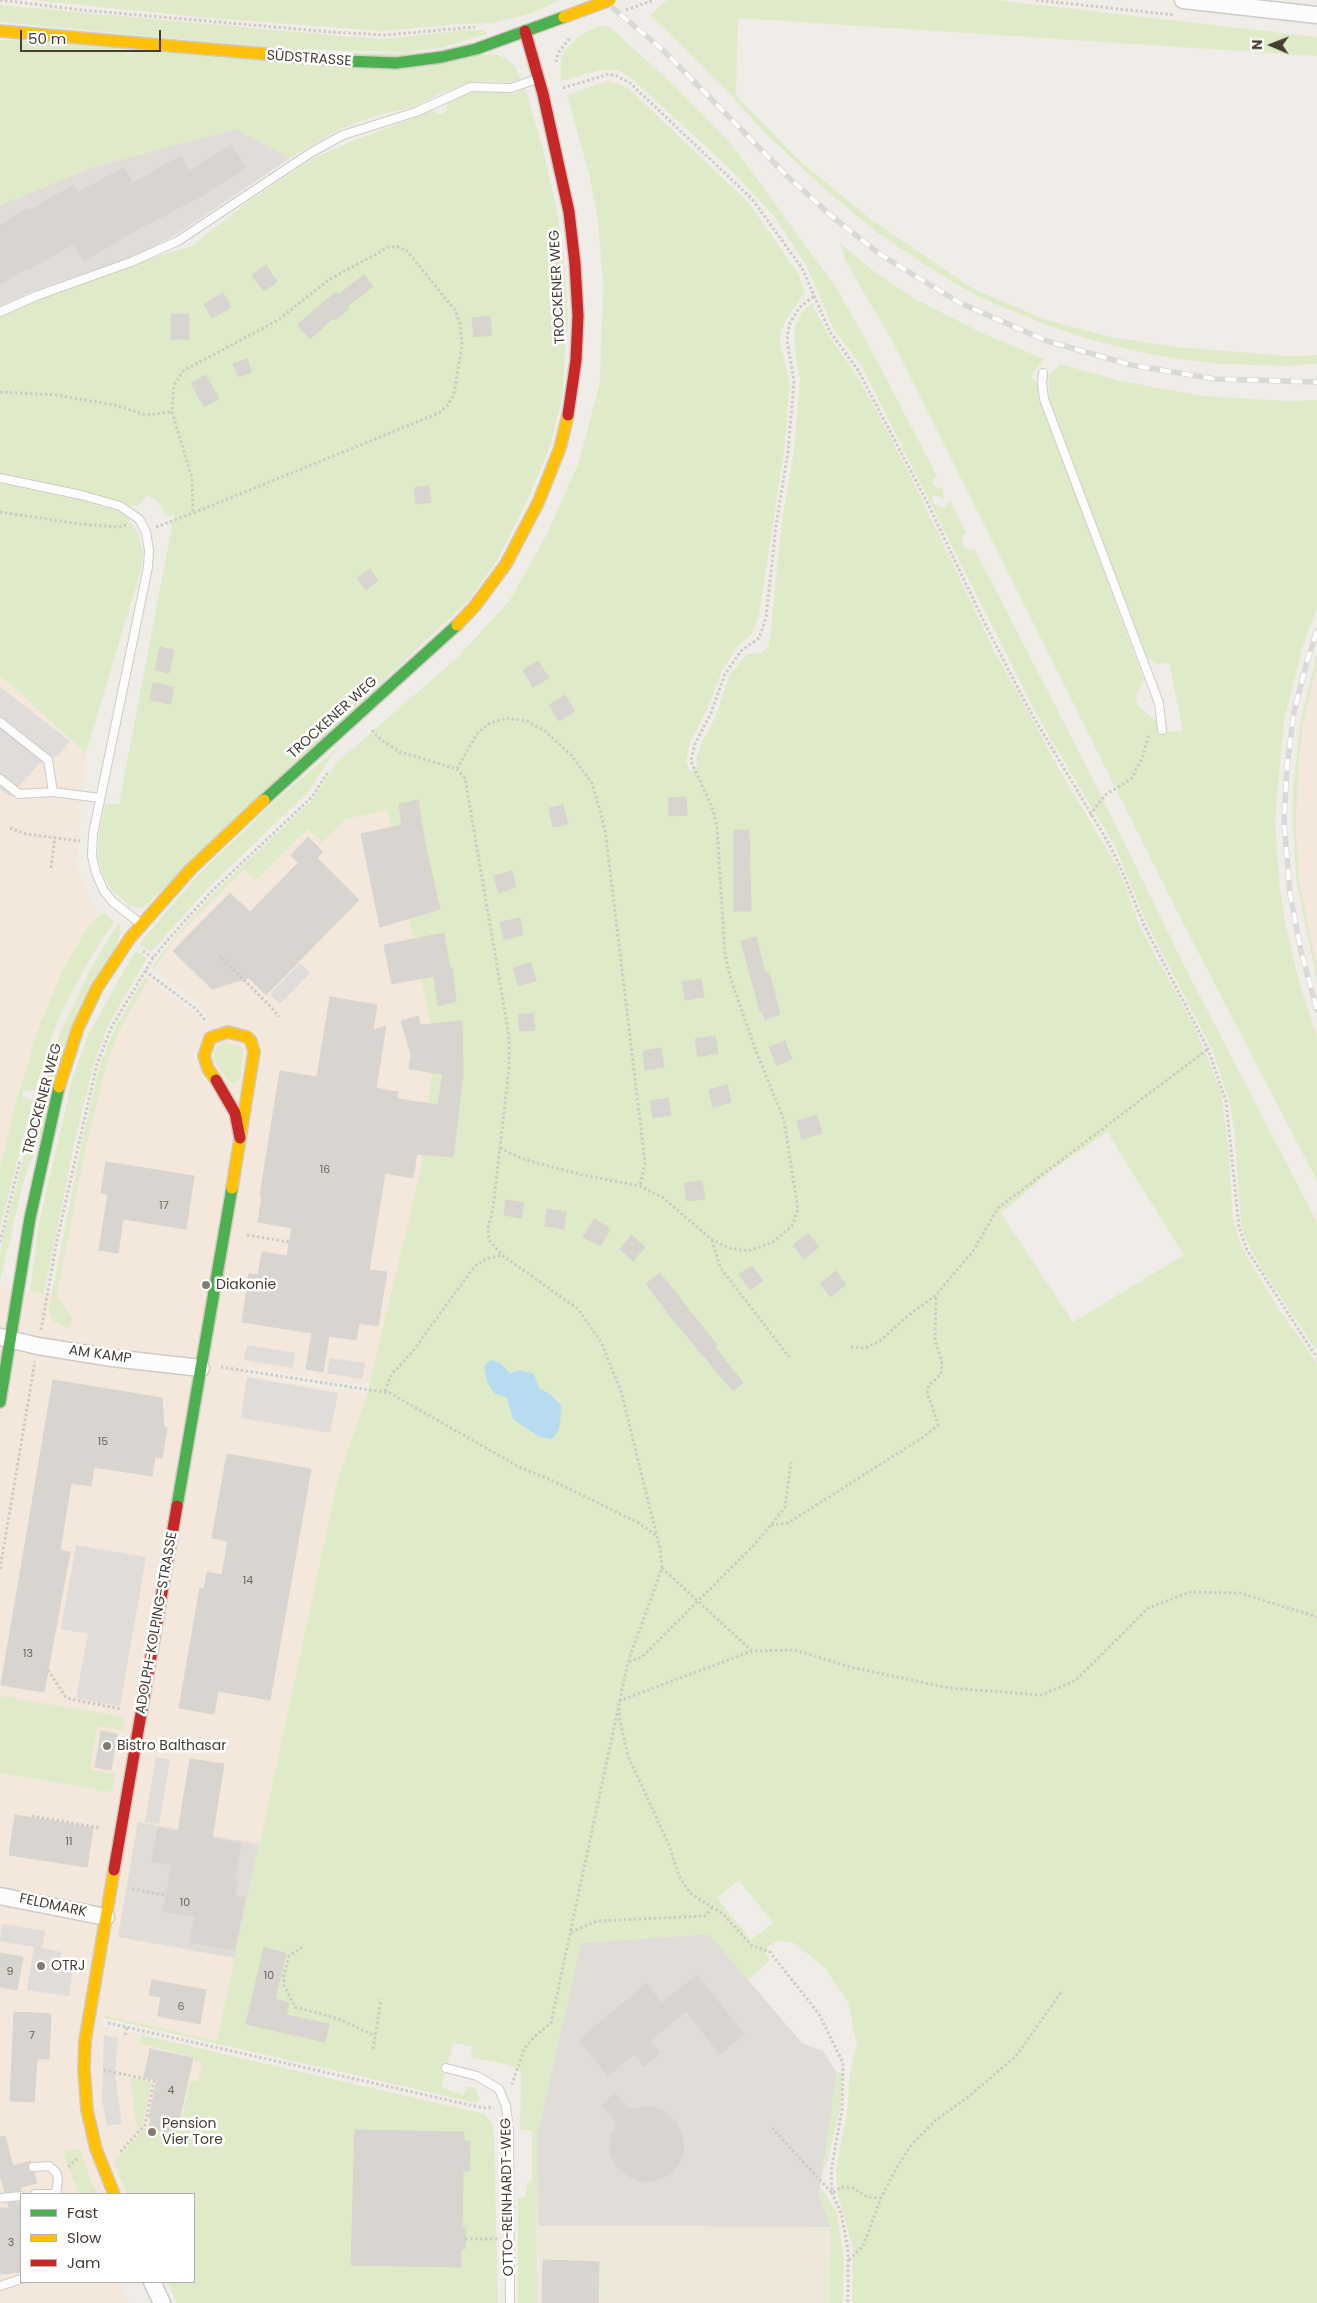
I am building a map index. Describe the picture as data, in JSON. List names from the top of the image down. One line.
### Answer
{"streets":{"street":["SÜDSTRASSE","TROCKENER WEG","AM KAMP","ADOLPH-KOLPING-STRASSE","FELDMARK"],"lane":["OTTO-REINHARDT-WEG"]},"crossings":[["SÜDSTRASSE","TROCKENER WEG"],["TROCKENER WEG","AM KAMP"],["AM KAMP","ADOLPH-KOLPING-STRASSE"],["ADOLPH-KOLPING-STRASSE","FELDMARK"]],"places":["Diakonie","Bistro Balthasar","OTRJ","Pension Vier Tore"],"house_numbers":["16","17","15","14","13","11","10","9","10","6","7","4","3"],"legend":["Fast","Slow","Jam"],"scale_bar":"50 m","north":"left"}
